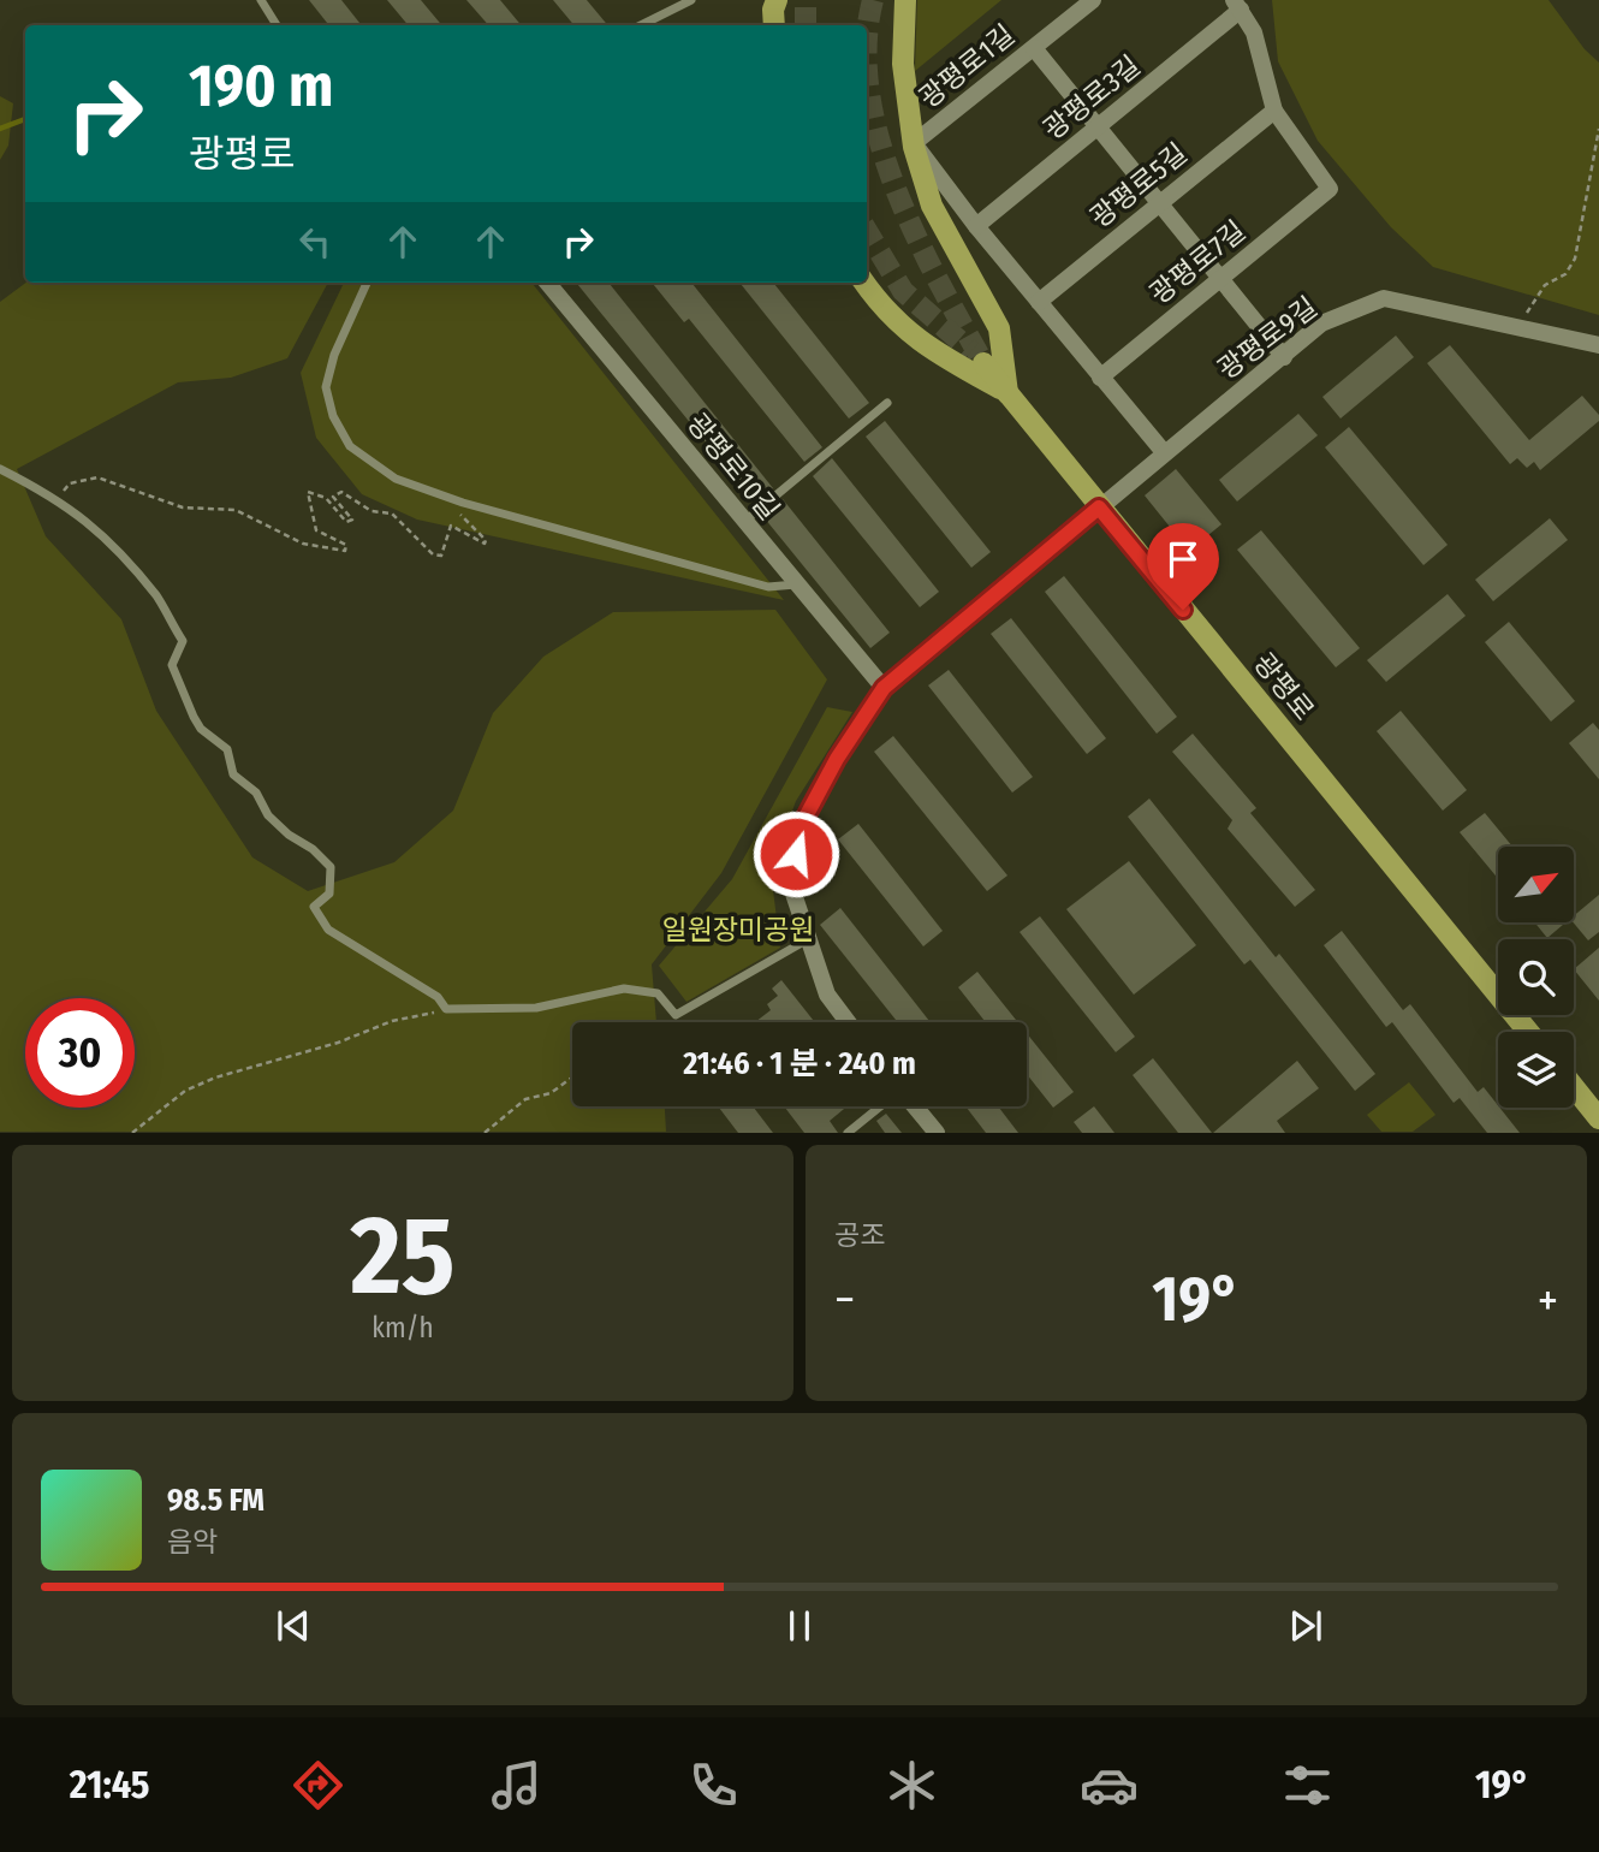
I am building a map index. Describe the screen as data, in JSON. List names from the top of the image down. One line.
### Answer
{"streets":{"main road":["광평로"],"street":["광평로1길","광평로3길","광평로5길","광평로7길","광평로9길","광평로10길"]},"crossings":[["광평로1길","광평로3길"],["광평로5길","광평로7길"],["광평로9길","광평로"]],"parks":["일원장미공원"],"north":"top right","page":{"turn":["190 m","광평로"],"limit":"30","trip":"21:46 · 1 분 · 240 m","tile":[["25","km/h"],"공조"],"heat":["−","19°","+"],"song":["98.5 FM","음악"],"tabs":["21:45","19°"]}}
